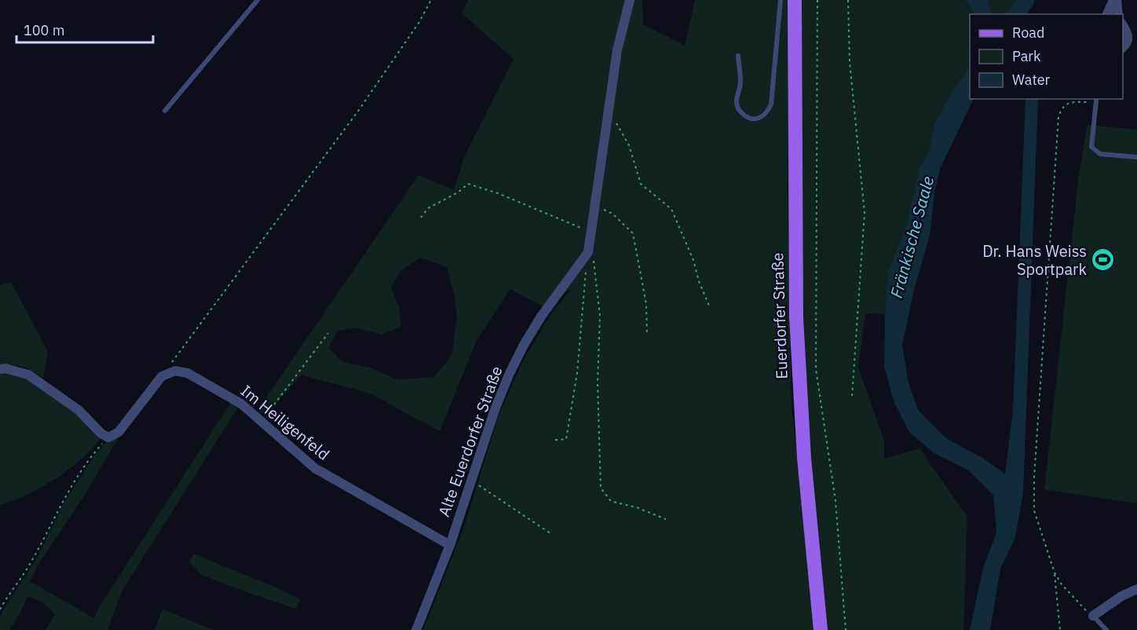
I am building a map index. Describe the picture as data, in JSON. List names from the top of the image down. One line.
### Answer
{"streets":{"main road":["Euerdorfer Straße"],"street":["Im Heiligenfeld","Alte Euerdorfer Straße"]},"crossings":[["Im Heiligenfeld","Alte Euerdorfer Straße"]],"water":["Fränkische Saale"],"places":{"sports":["Dr. Hans Weiss Sportpark"]},"legend":["Road","Park","Water"],"scale_bar":"100 m"}
